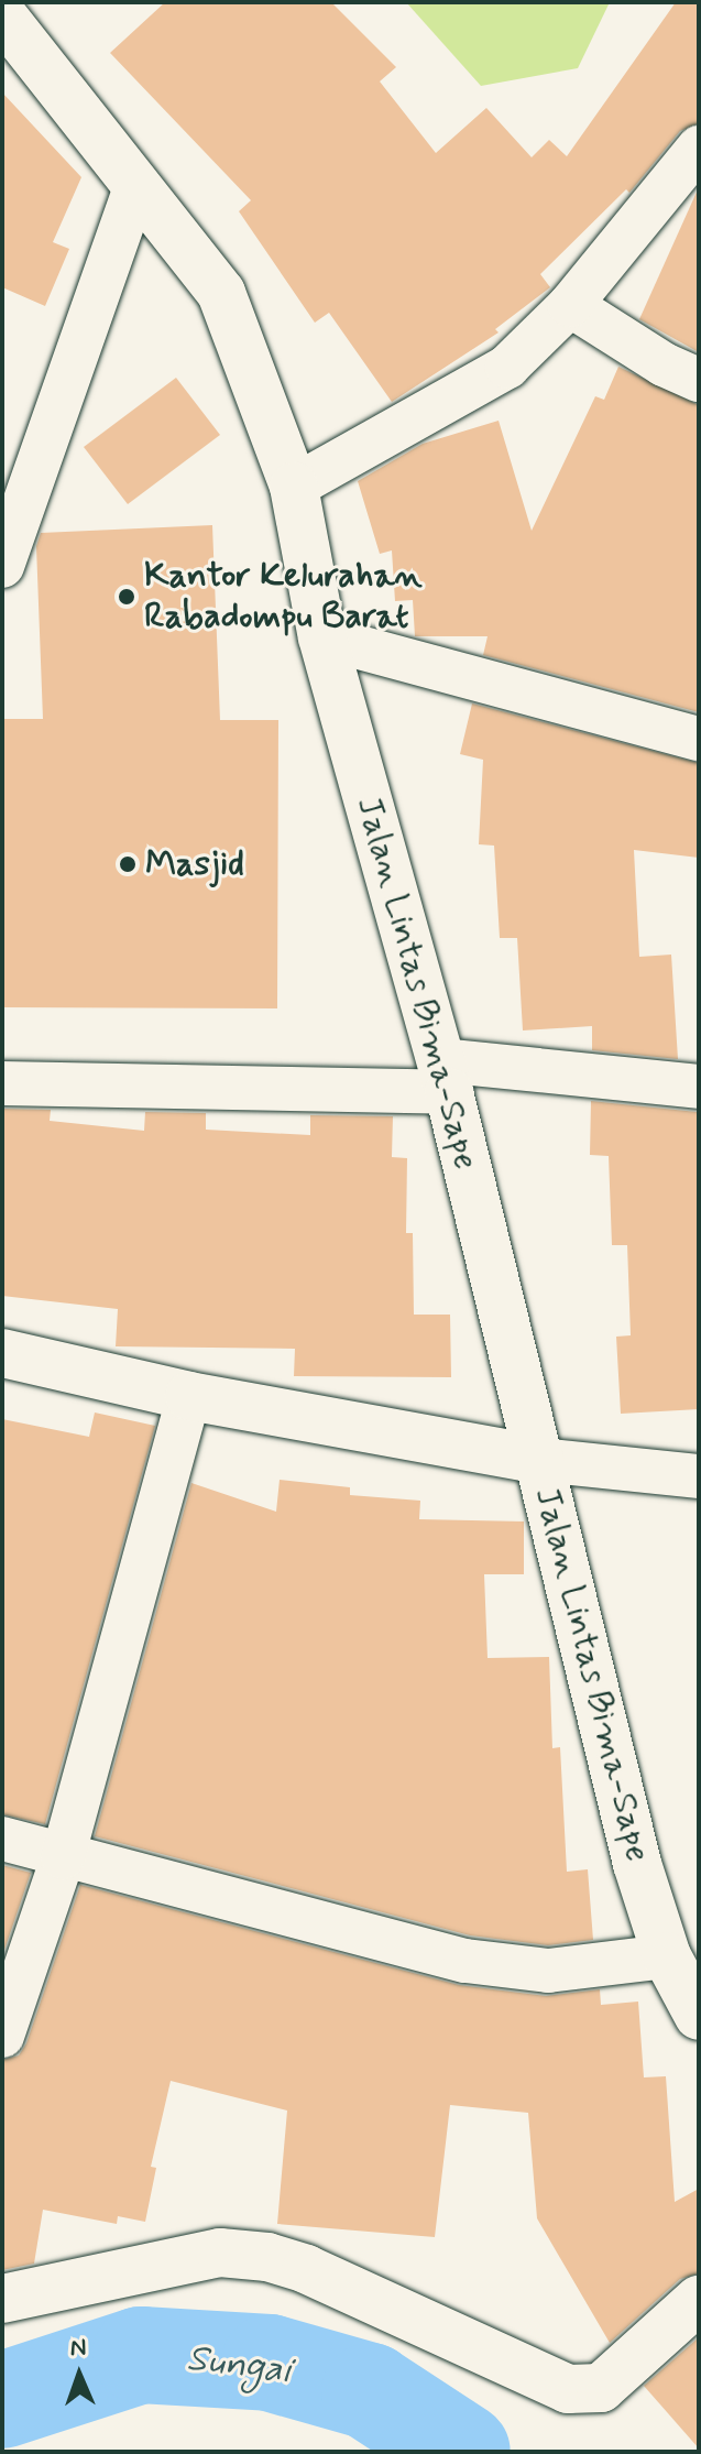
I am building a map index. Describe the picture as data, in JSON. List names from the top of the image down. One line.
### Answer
{"streets":{"main road":["Jalan Lintas Bima-Sape"]},"water":["Sungai"],"places":["Kantor Kelurahan Rabadompu Barat","Masjid"],"north":"top"}
